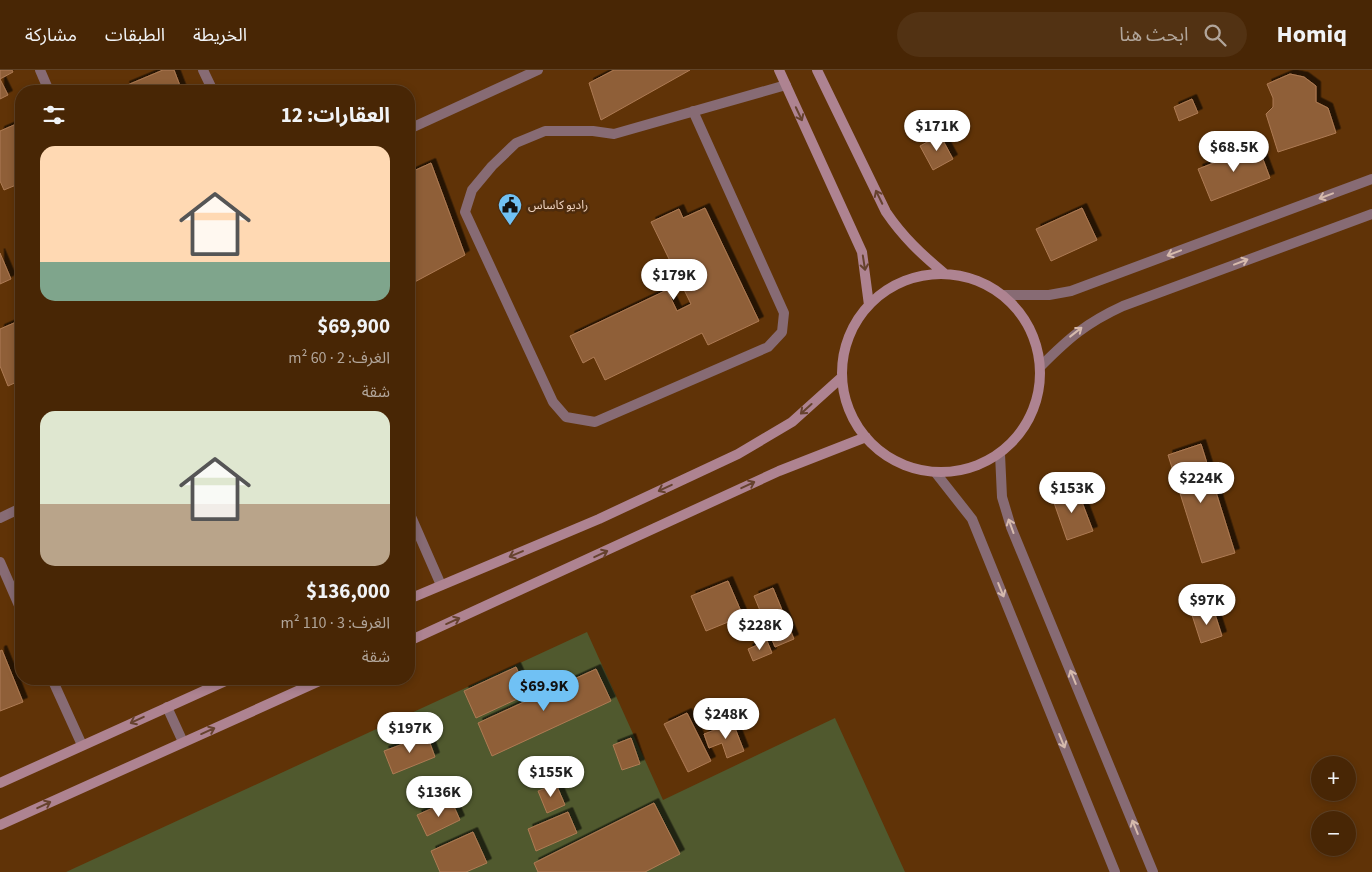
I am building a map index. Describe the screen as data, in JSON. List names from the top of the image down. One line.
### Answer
{"places":{"public building":["راديو كاساس"]},"page":{"header":"Homiq","search":"ابحث هنا","nav":["الخريطة","الطبقات","مشاركة"],"heading":"العقارات: 12","price":["$171K","$68.5K","$179K","$224K","$153K","$97K","$228K","$69.9K","$248K","$197K","$155K","$136K"],"list":[{"name":"$69,900","note":"الغرف: 2 · 60 m² · شقة"},{"name":"$136,000","note":"الغرف: 3 · 110 m² · شقة"}],"map_buttons":["+","−"]}}
